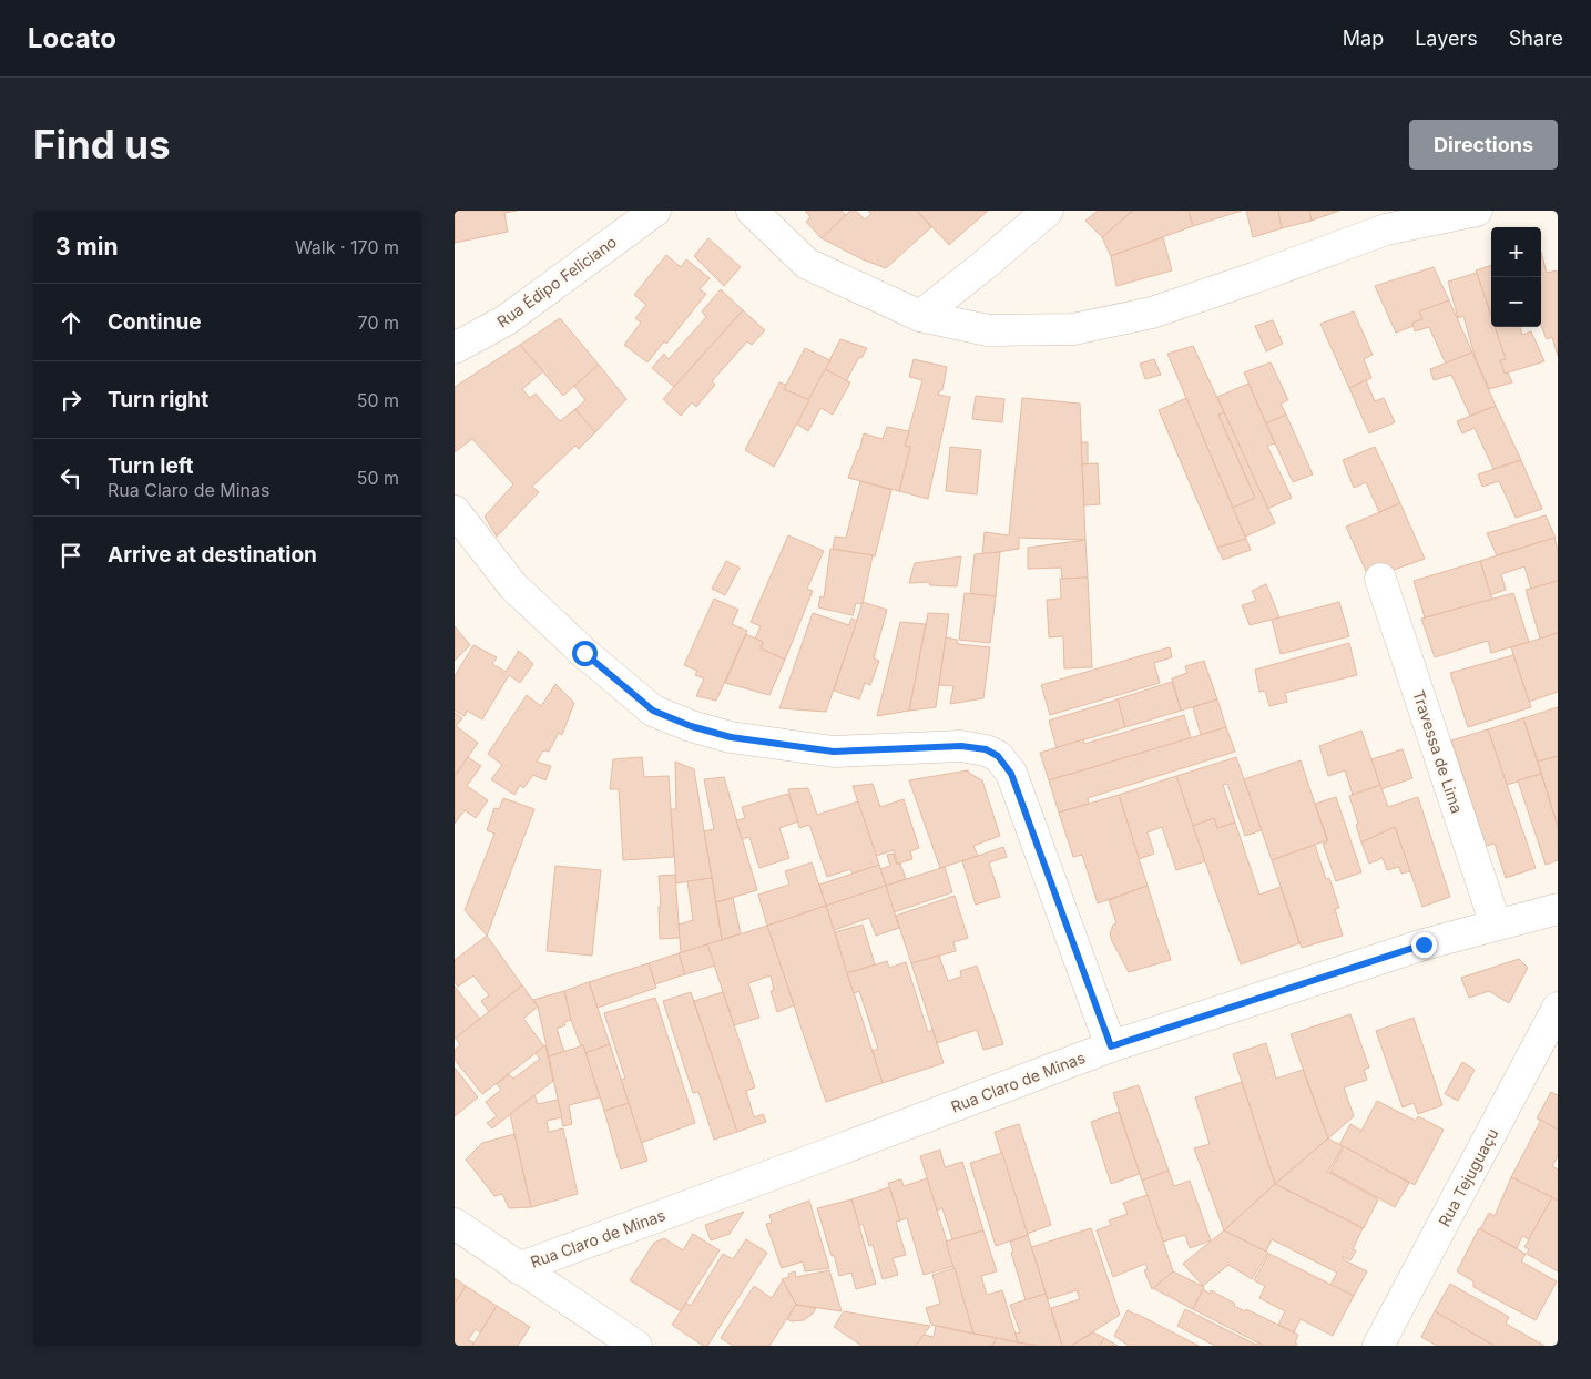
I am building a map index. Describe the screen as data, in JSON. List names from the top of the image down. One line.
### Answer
{"streets":{"street":["Rua Édipo Feliciano","Travessa de Lima","Rua Claro de Minas","Rua Tejuguaçu"]},"crossings":[["Travessa de Lima","Rua Claro de Minas"]],"page":{"header":"Locato","nav":["Map","Layers","Share"],"buttons":"Directions","title":"Find us","heading":["3 min","Walk · 170 m"],"map_buttons":["+","−"],"list":[["Continue","70 m"],["Turn right","50 m"],["Turn left","Rua Claro de Minas","50 m"],"Arrive at destination"]}}
